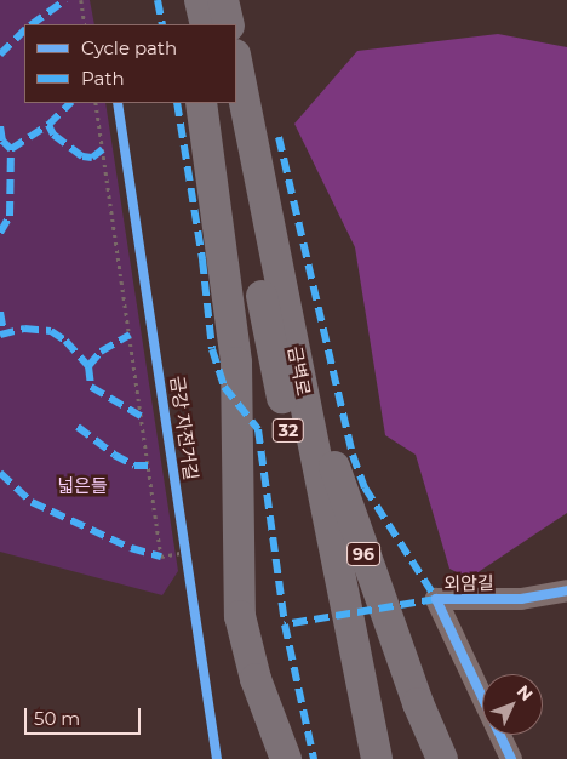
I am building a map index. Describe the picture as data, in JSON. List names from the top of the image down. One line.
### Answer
{"streets":{"highway":["금벽로","32","96"],"street":["외암길"],"cycle path":["금강 자전거길"]},"crossings":[["금벽로","96"]],"parks":["넓은들"],"legend":["Cycle path","Path"],"scale_bar":"50 m","north":"top right"}
